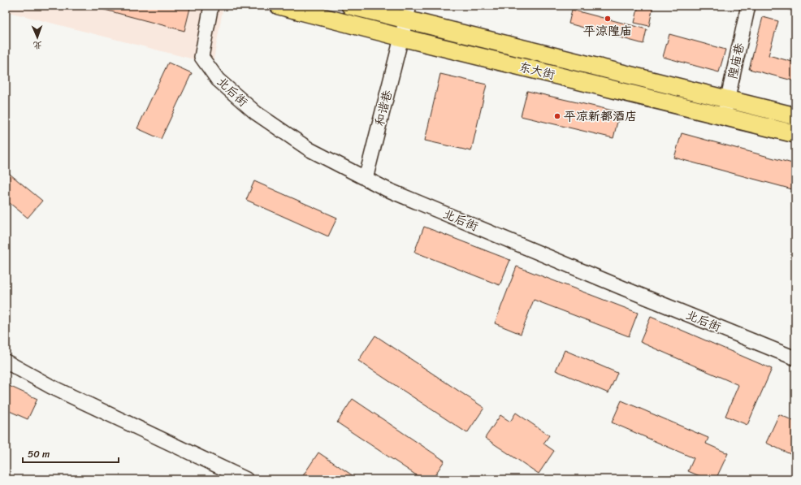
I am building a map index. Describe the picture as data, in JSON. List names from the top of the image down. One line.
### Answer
{"streets":{"main road":["东大街"],"street":["隍庙巷","北后街","和谐巷"]},"crossings":[["隍庙巷","东大街"],["东大街","和谐巷"],["北后街","和谐巷"]],"places":["平涼隍庙","平凉新都酒店"],"scale_bar":"50 m","north":"bottom"}
